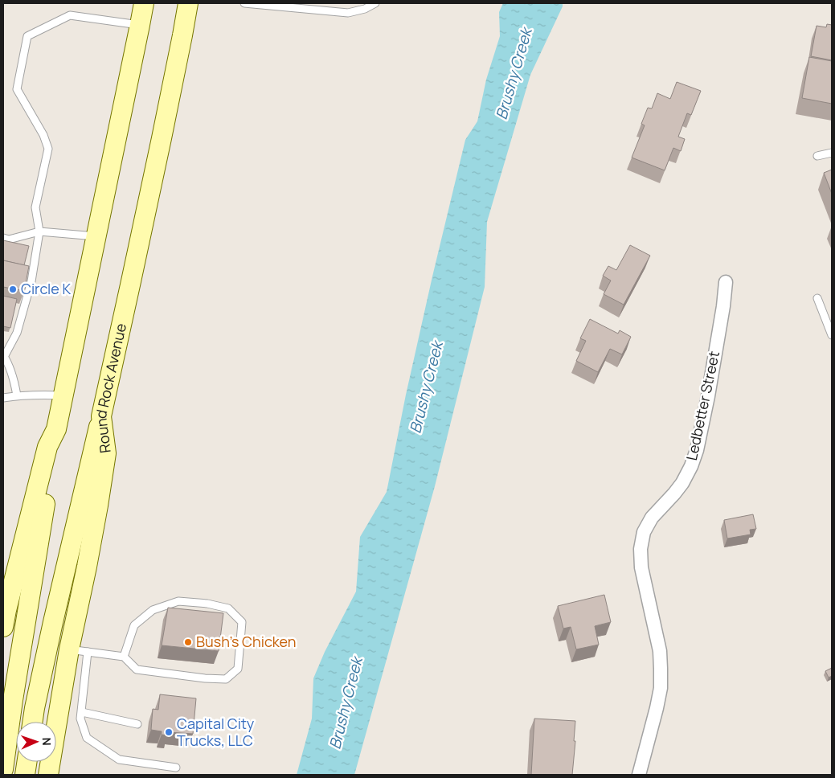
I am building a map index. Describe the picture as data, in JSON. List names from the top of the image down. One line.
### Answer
{"streets":{"main road":["Round Rock Avenue"],"street":["Ledbetter Street"]},"water":["Brushy Creek"],"places":["Circle K","Bush's Chicken","Capital City Trucks, LLC"],"north":"right"}
